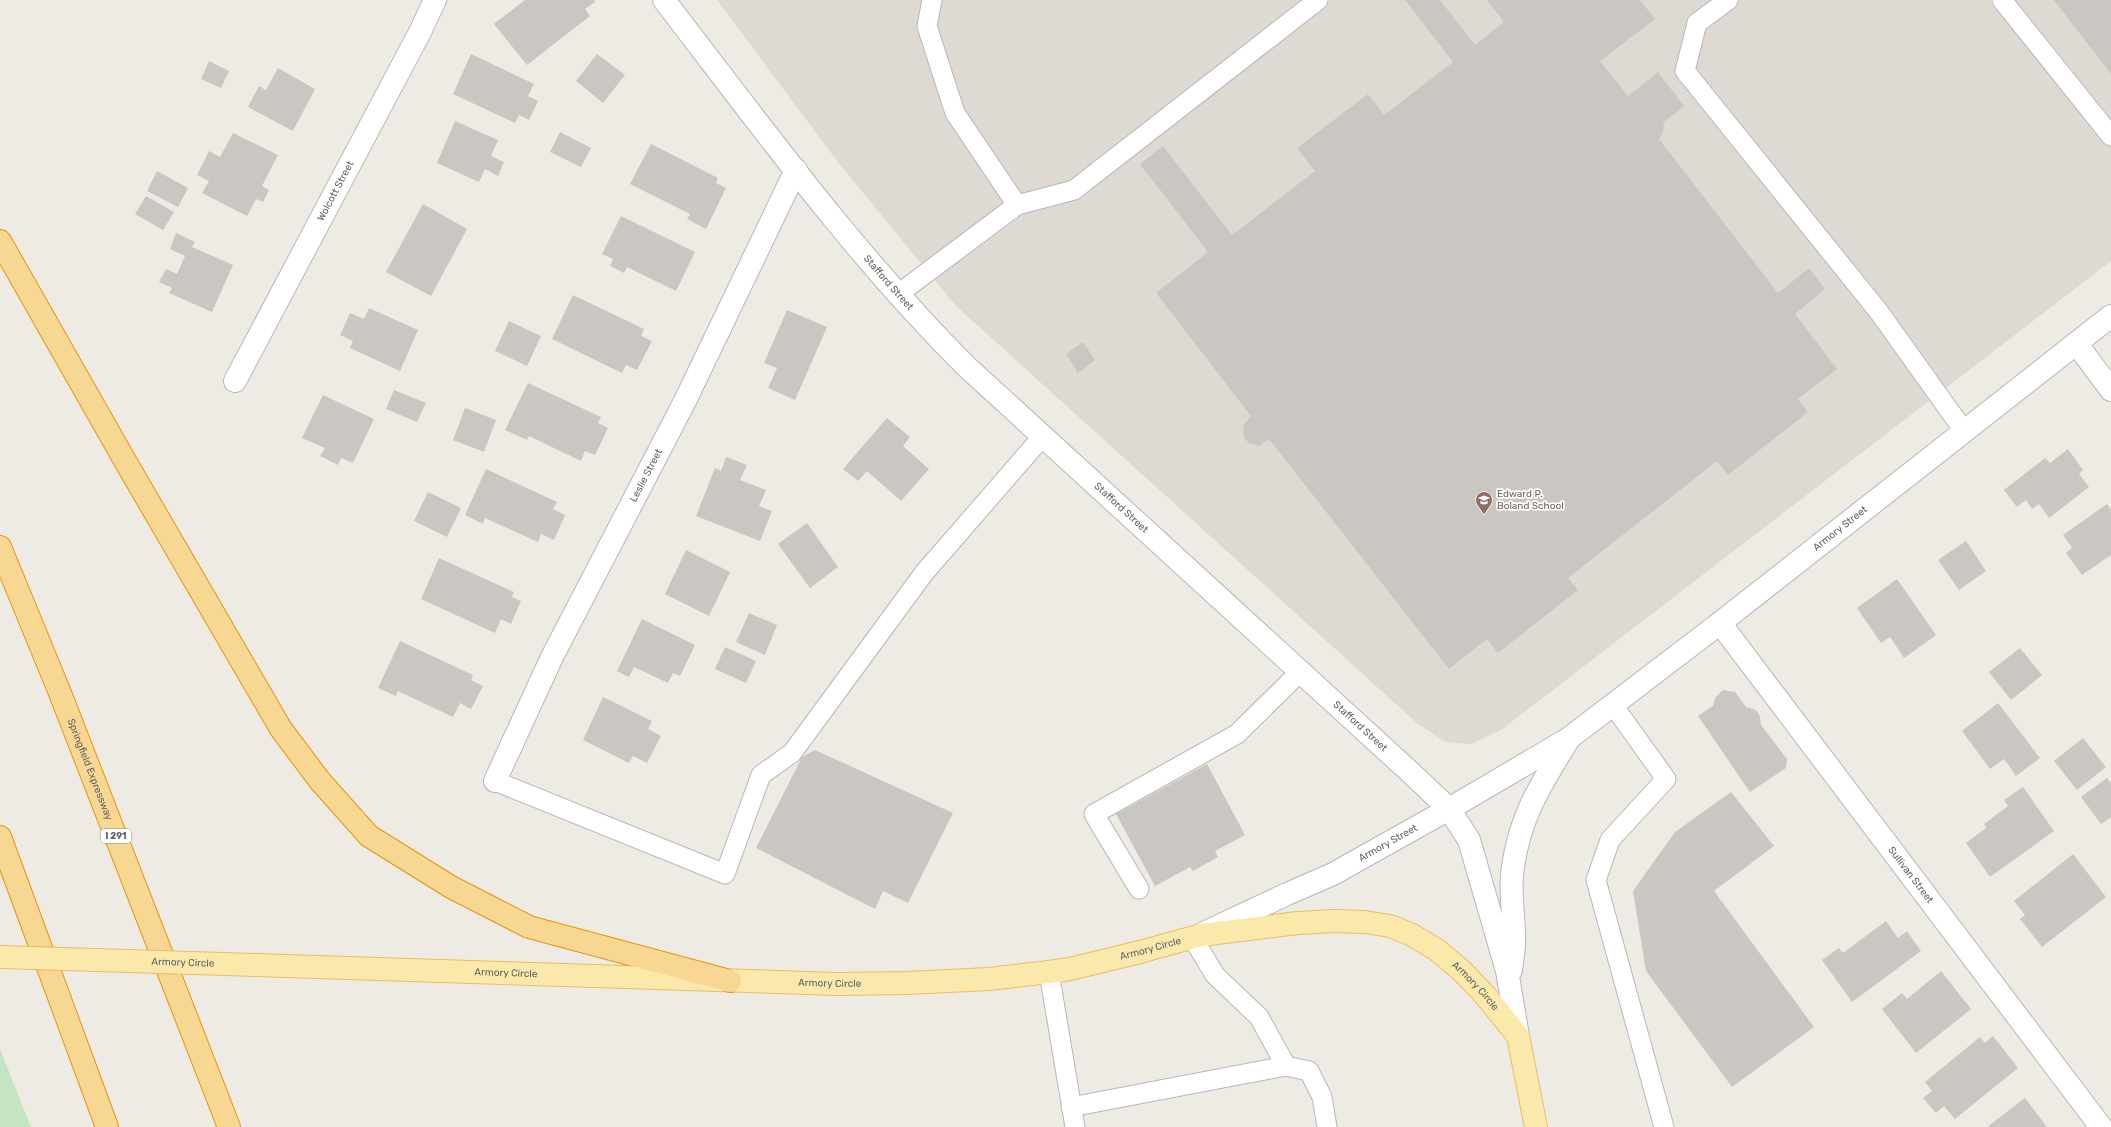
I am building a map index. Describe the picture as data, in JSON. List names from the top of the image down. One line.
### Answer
{"streets":{"highway":["Springfield Expressway","I 291"],"main road":["Wolcott Street","Stafford Street","Leslie Street","Armory Street","Sullivan Street","Armory Circle"]},"crossings":[["Stafford Street","Leslie Street"],["Stafford Street","Armory Street"],["Stafford Street","Armory Circle"],["Armory Street","Sullivan Street"],["Armory Street","Armory Circle"]],"places":{"school or university":["Edward P. Boland School"]}}
